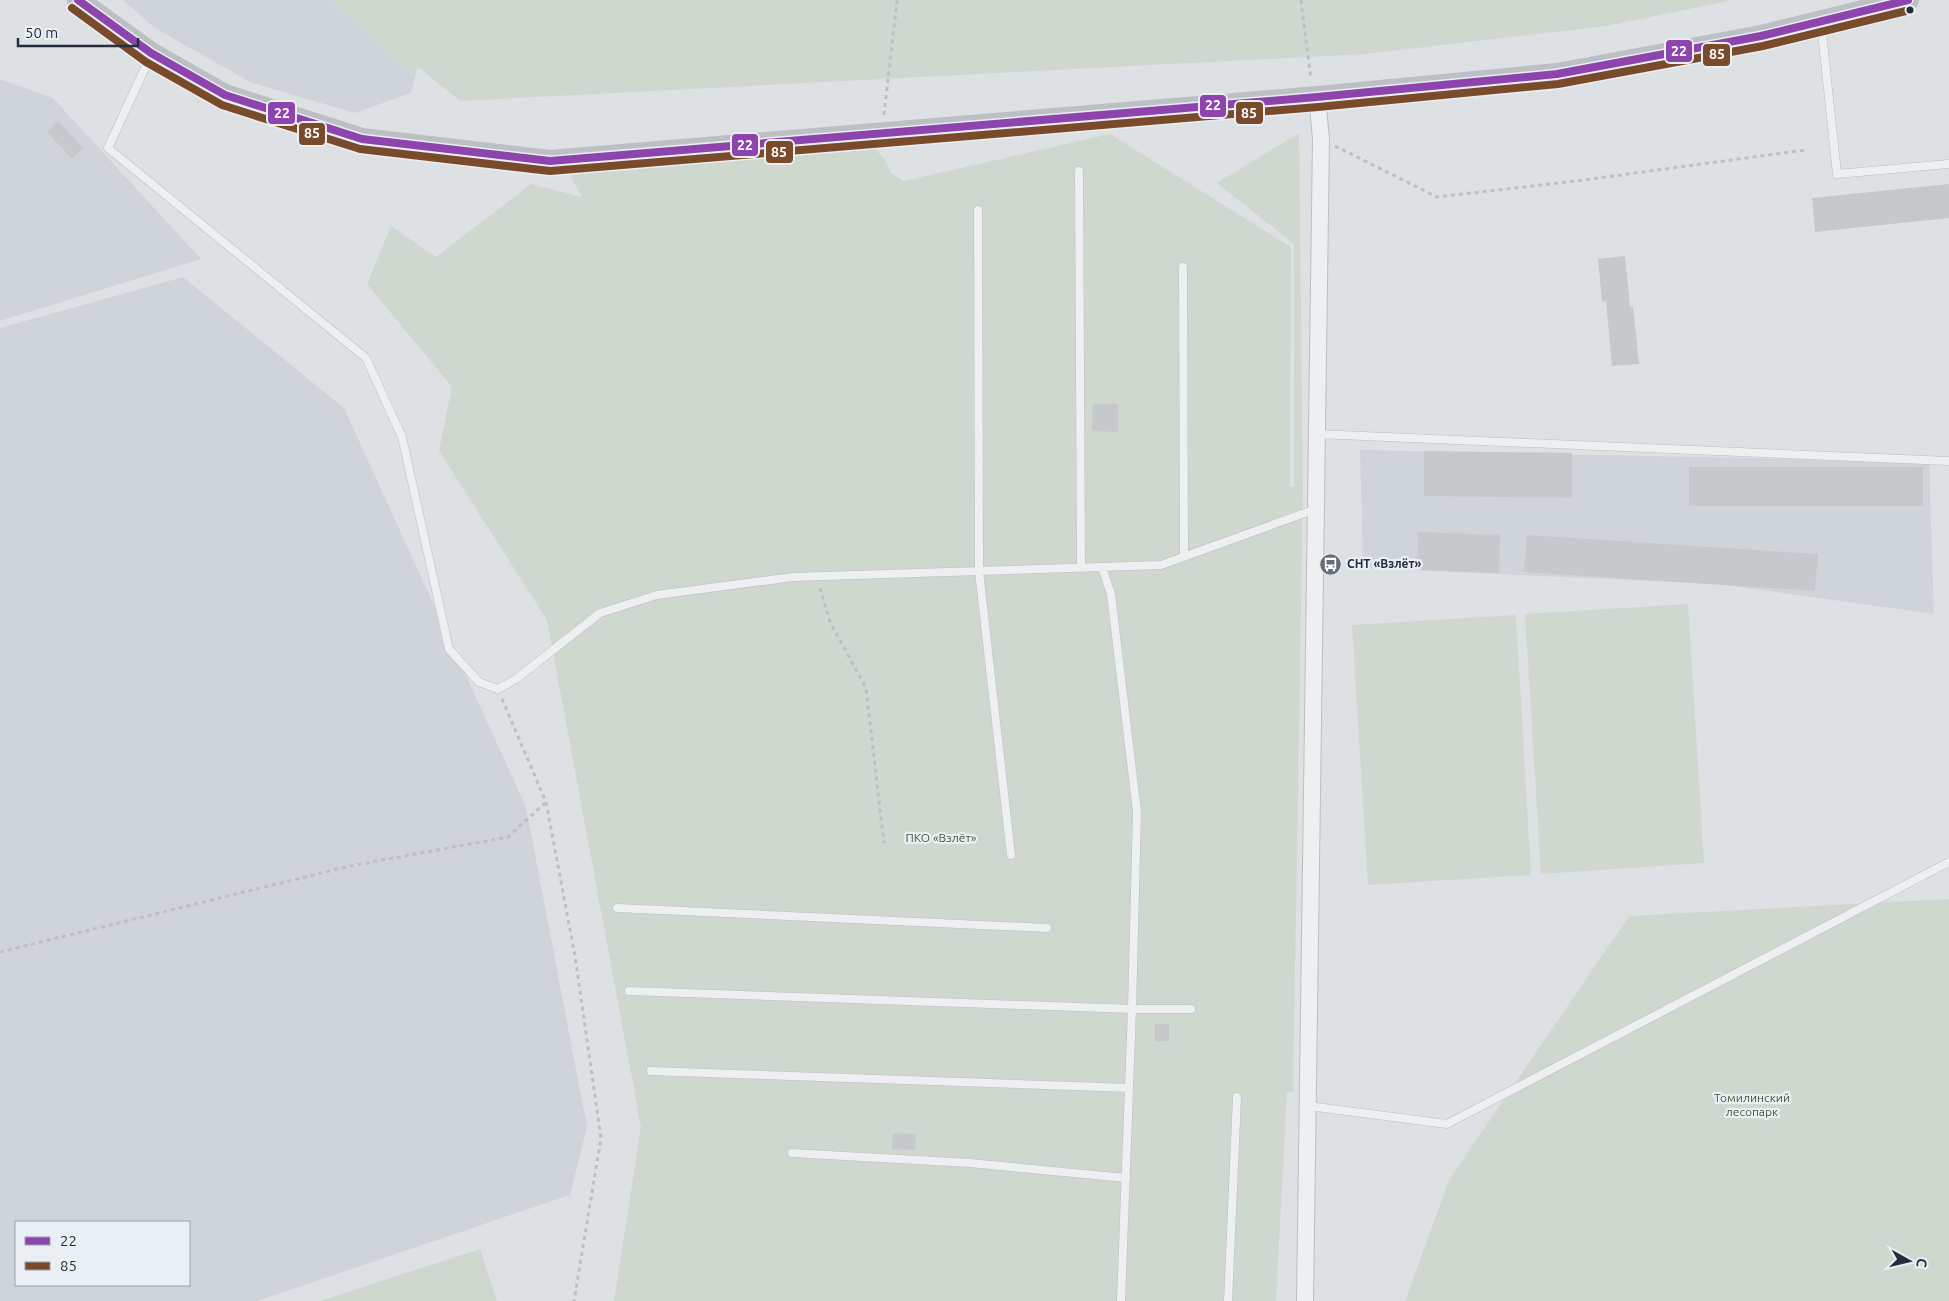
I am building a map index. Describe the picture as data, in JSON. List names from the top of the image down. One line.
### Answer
{"parks":["ПКО «Взлёт»","Томилинский лесопарк"],"places":{"bus stop":["СНТ «Взлёт»"]},"lines":["transit line 22","transit line 85"],"legend":["22","85"],"scale_bar":"50 m","north":"right"}
